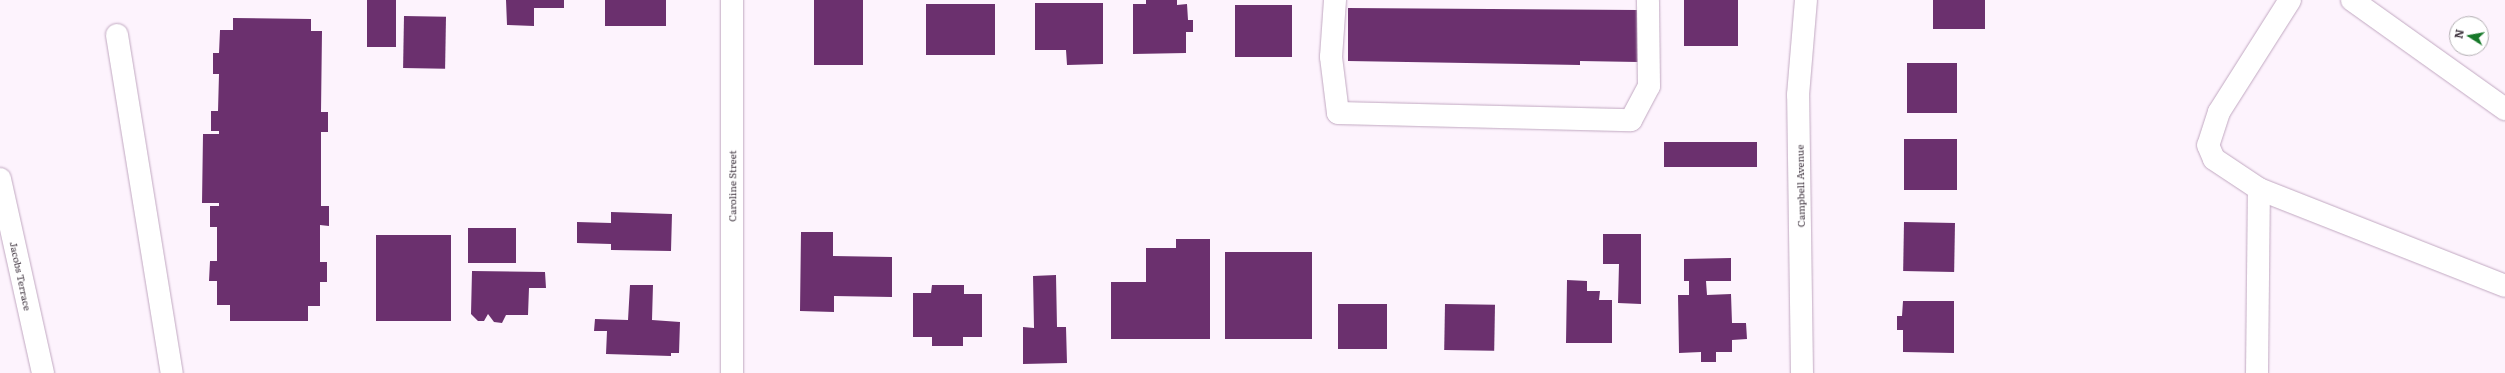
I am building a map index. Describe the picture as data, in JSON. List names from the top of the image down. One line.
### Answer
{"streets":{"street":["Caroline Street","Campbell Avenue","Jacobs Terrace"]},"north":"left"}
